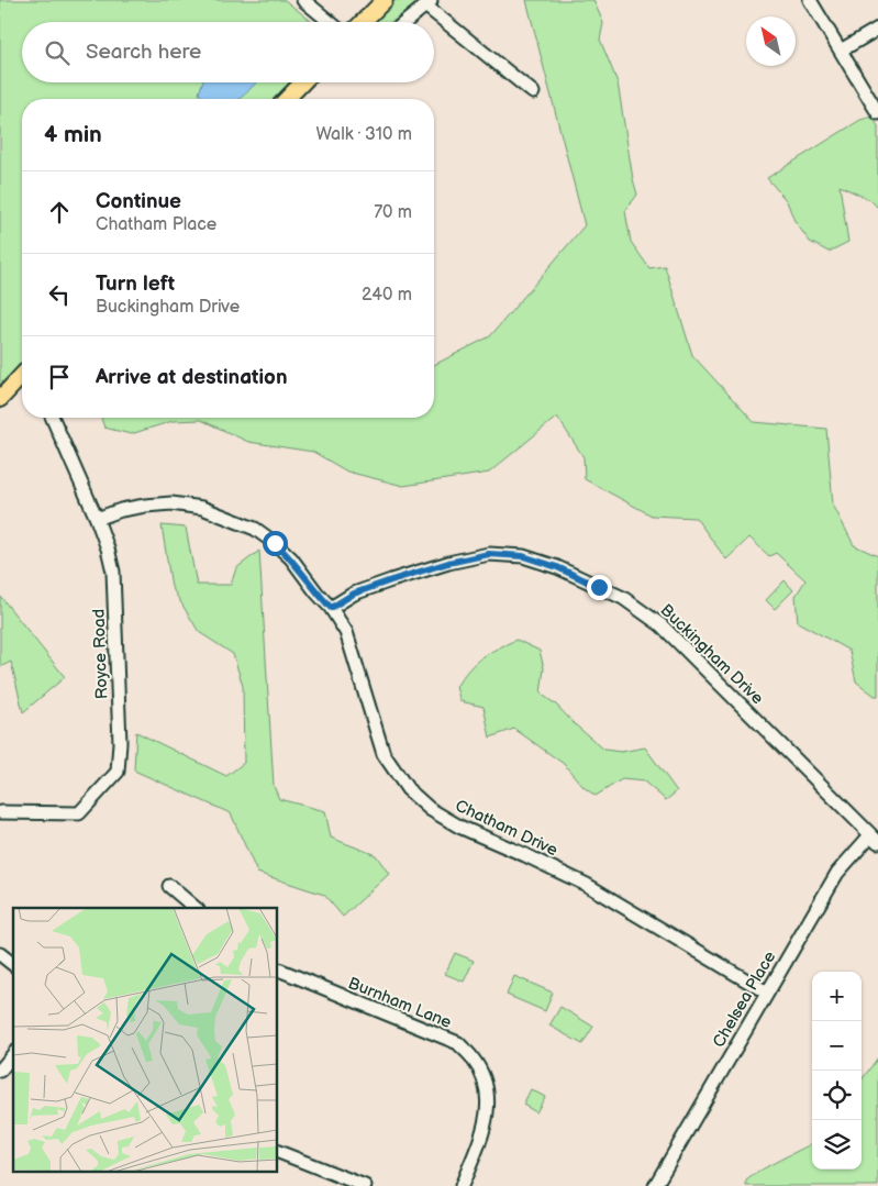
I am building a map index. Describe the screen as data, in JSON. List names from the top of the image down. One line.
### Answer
{"streets":{"street":["Royce Road","Buckingham Drive","Chatham Drive","Chelsea Place","Burnham Lane"]},"crossings":[["Royce Road","Chatham Drive"],["Buckingham Drive","Chatham Drive"],["Buckingham Drive","Chelsea Place"],["Chatham Drive","Chelsea Place"]],"north":"top left","page":{"search":"Search here","heading":["4 min","Walk · 310 m"],"list":[["Continue","Chatham Place","70 m"],["Turn left","Buckingham Drive","240 m"],"Arrive at destination"],"map_buttons":["+","−"]}}
